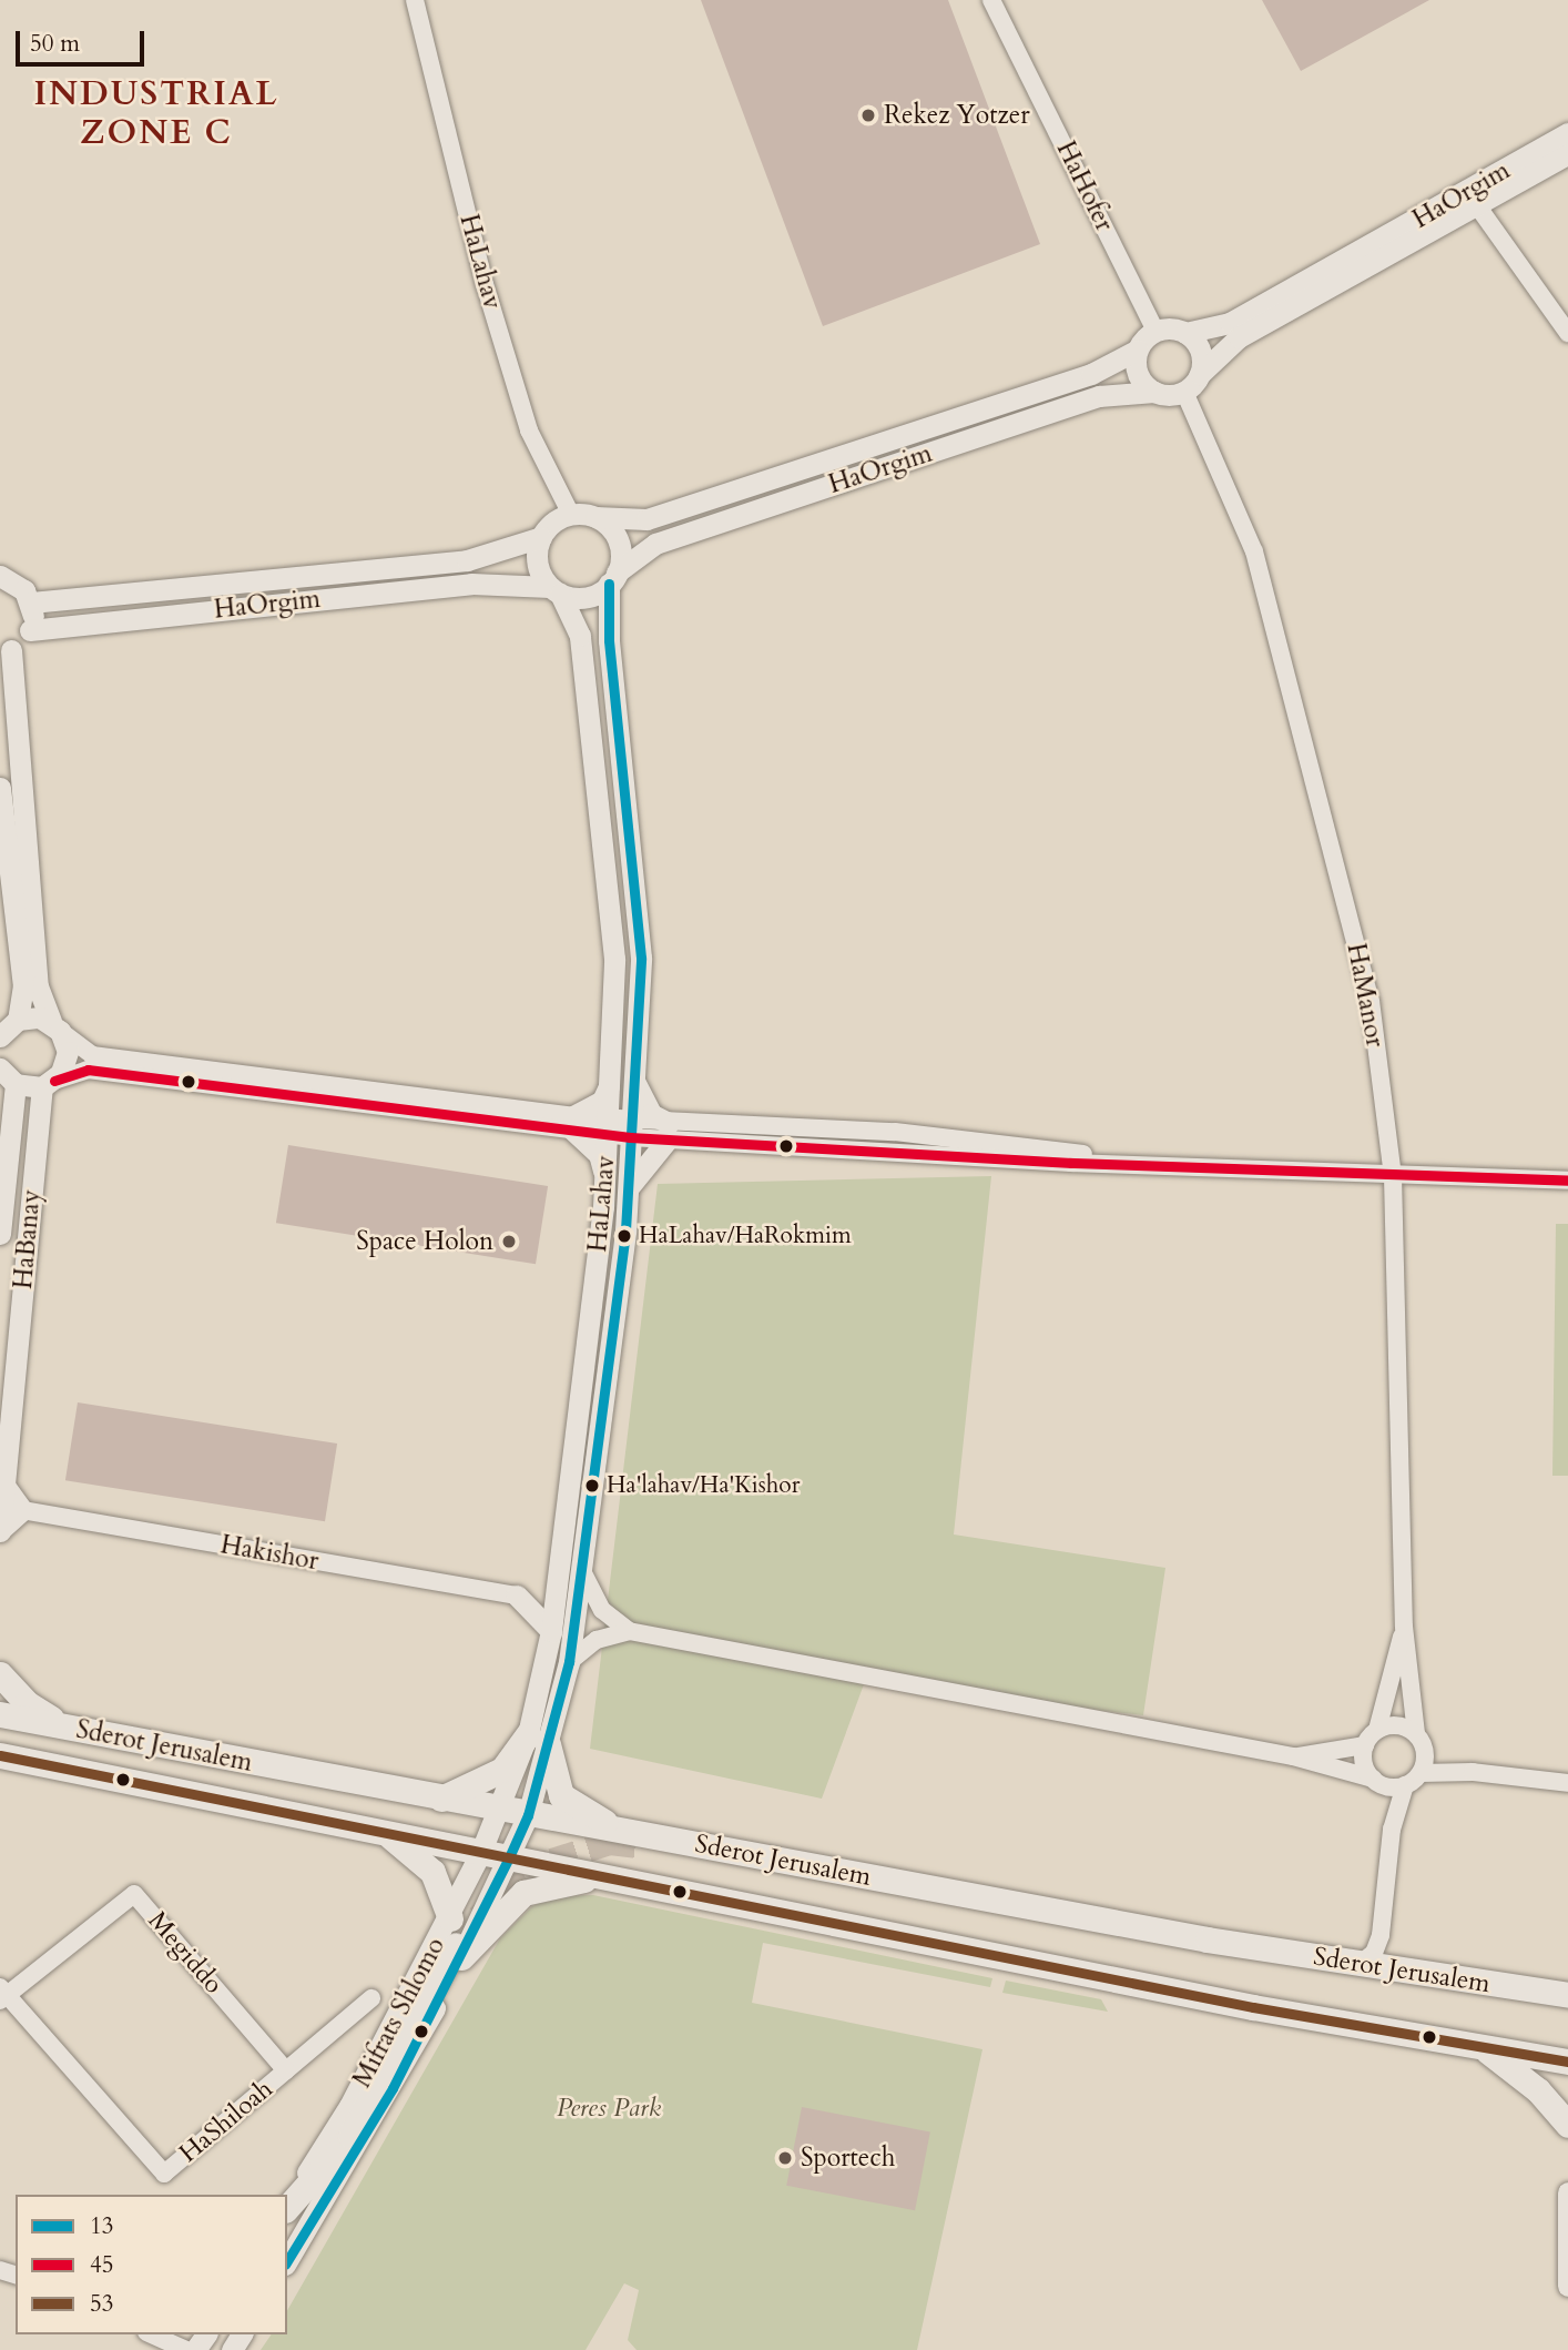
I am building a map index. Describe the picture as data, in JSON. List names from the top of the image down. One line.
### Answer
{"streets":{"main road":["Sderot Jerusalem"],"street":["HaHofer","HaOrgim","HaLahav","HaManor","HaBanay","Hakishor","Megiddo","Mifrats Shlomo","HaShiloah"]},"crossings":[["HaHofer","HaOrgim"],["HaHofer","HaManor"],["HaOrgim","HaLahav"],["HaOrgim","HaManor"],["HaLahav","Sderot Jerusalem"],["HaLahav","Mifrats Shlomo"],["Sderot Jerusalem","Mifrats Shlomo"],["Megiddo","HaShiloah"]],"districts":["INDUSTRIAL ZONE C"],"parks":["Peres Park"],"places":["Rekez Yotzer","HaLahav/HaRokmim","Space Holon","Ha'lahav/Ha'Kishor","Sportech"],"lines":["transit line 13","transit line 45","transit line 53"],"legend":["13","45","53"],"scale_bar":"50 m"}
